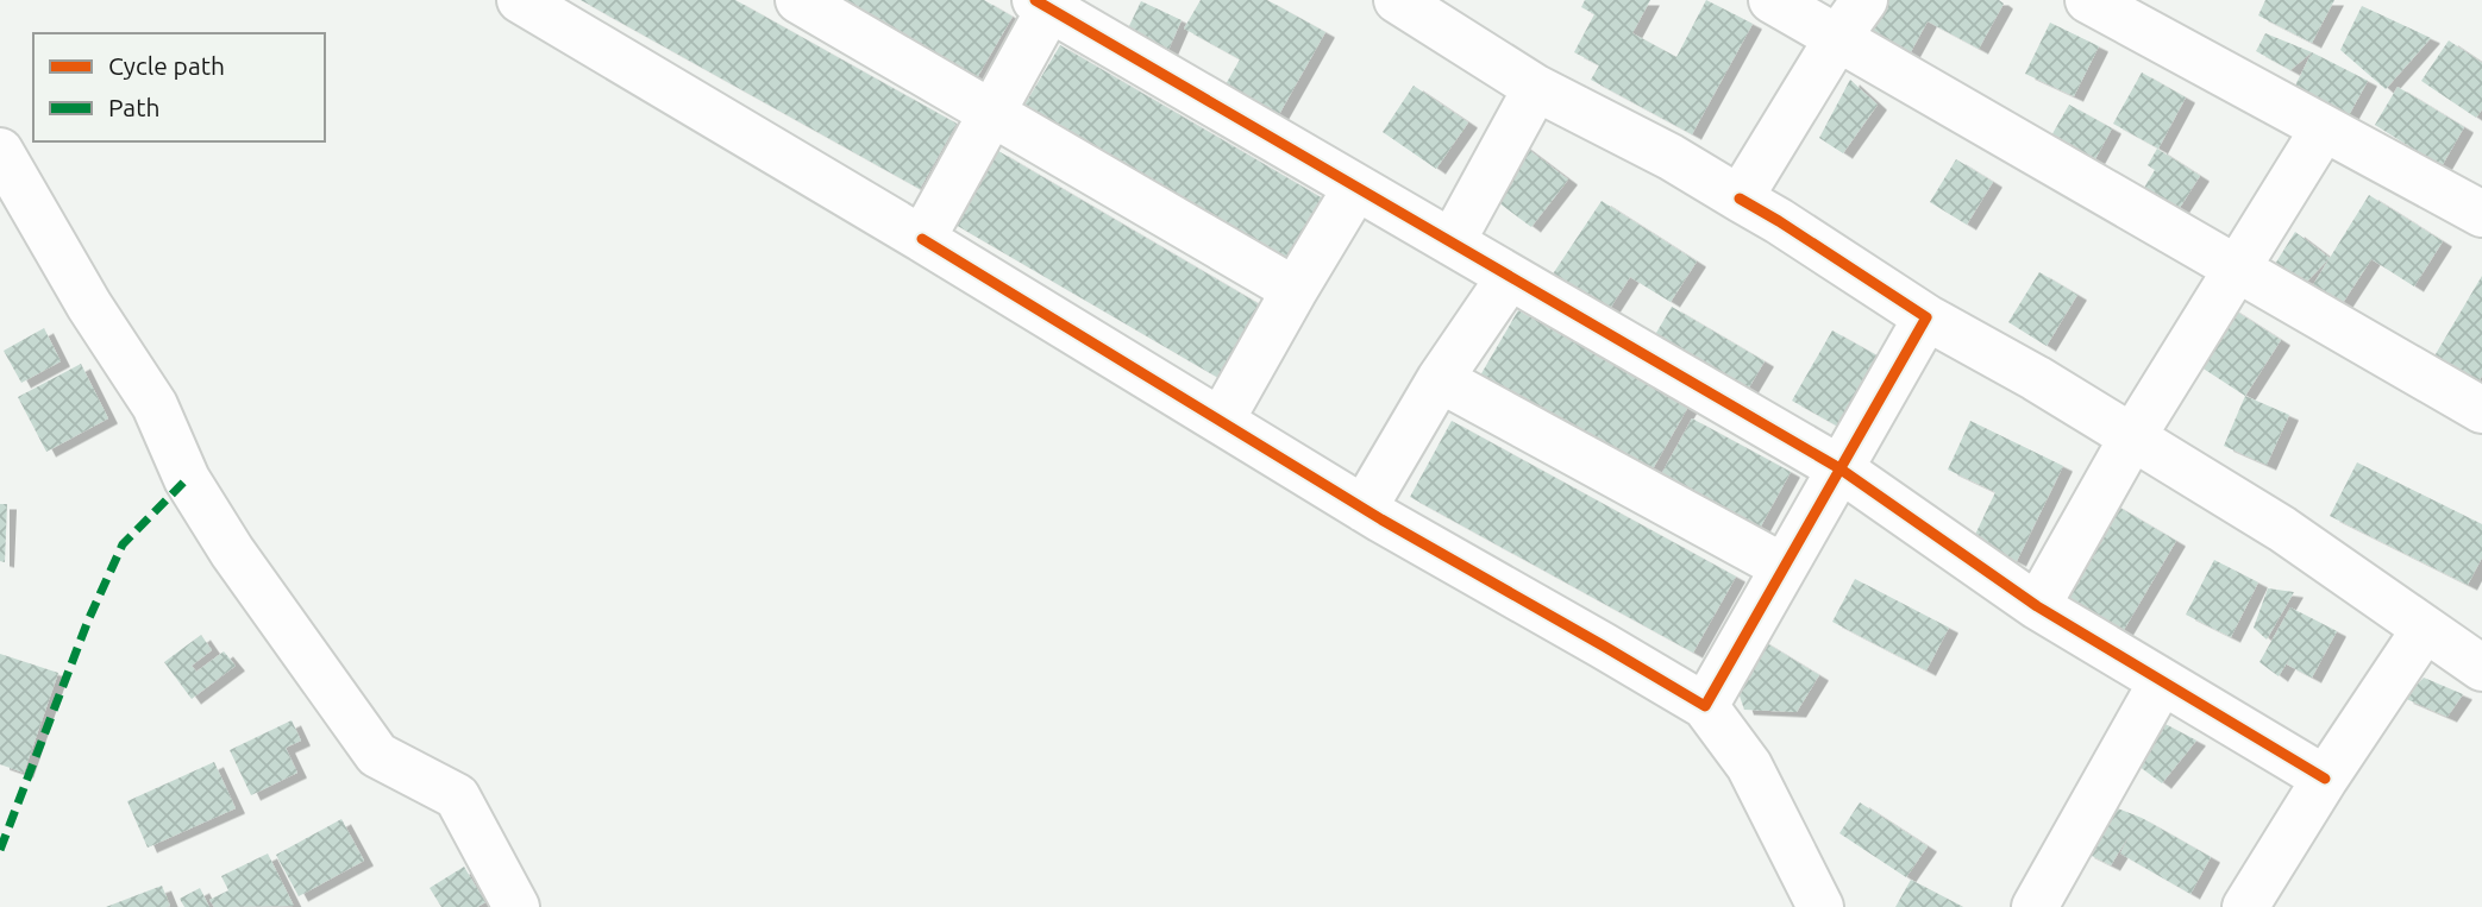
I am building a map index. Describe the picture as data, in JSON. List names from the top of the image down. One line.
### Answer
{"legend":["Cycle path","Path"]}
